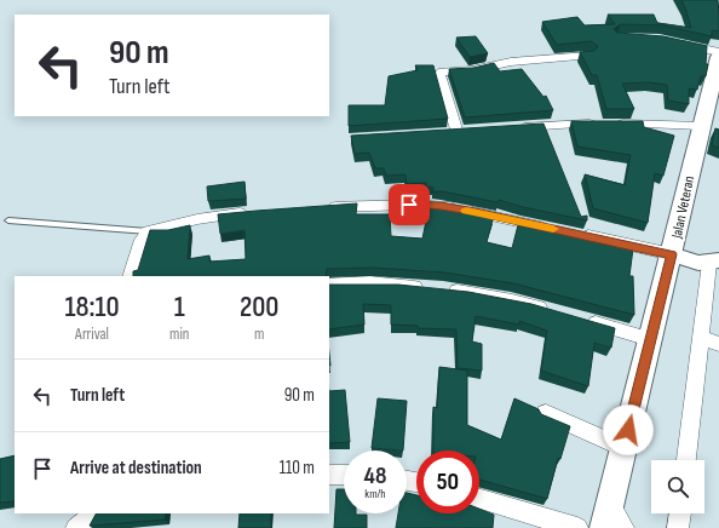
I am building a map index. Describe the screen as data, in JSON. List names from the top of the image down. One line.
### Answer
{"streets":{"main road":["Jalan Veteran"]},"page":{"turn":["90 m","Turn left"],"eta":["18:10","Arrival","1","min","200","m"],"list":[{"name":"Turn left","value":"90 m"},{"name":"Arrive at destination","value":"110 m"}],"speed":"48 km/h","limit":"50"}}
